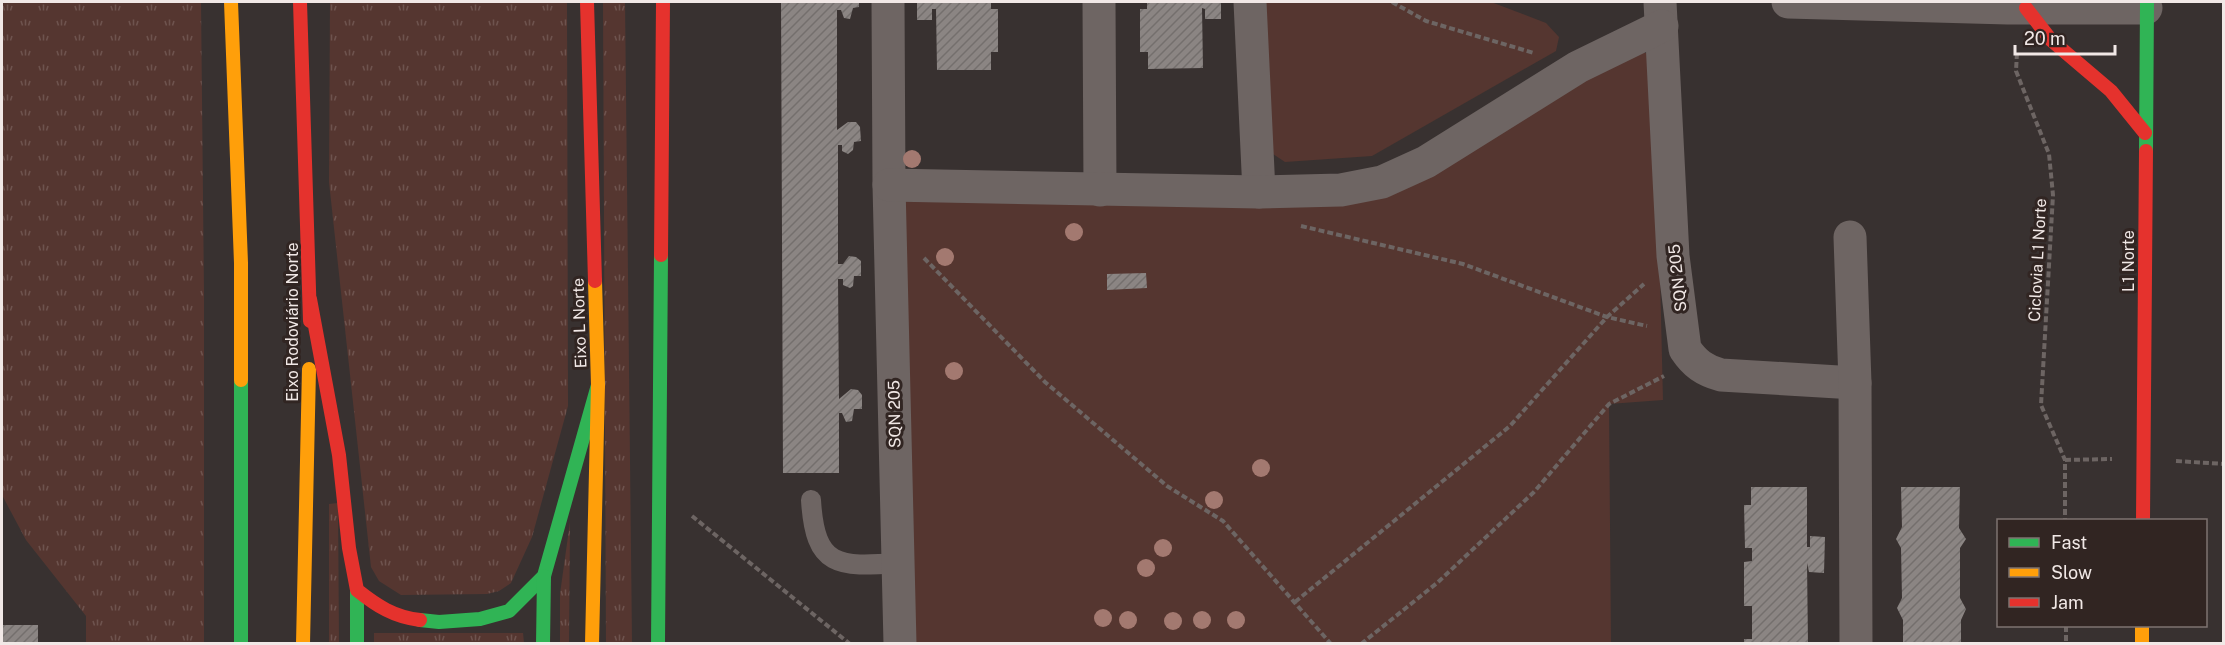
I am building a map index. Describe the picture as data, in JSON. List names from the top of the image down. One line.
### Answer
{"streets":{"main road":["L1 Norte","Eixo Rodoviário Norte","Eixo L Norte"],"street":["SQN 205"],"path":["Ciclovia L1 Norte"]},"legend":["Fast","Slow","Jam"],"scale_bar":"20 m"}
